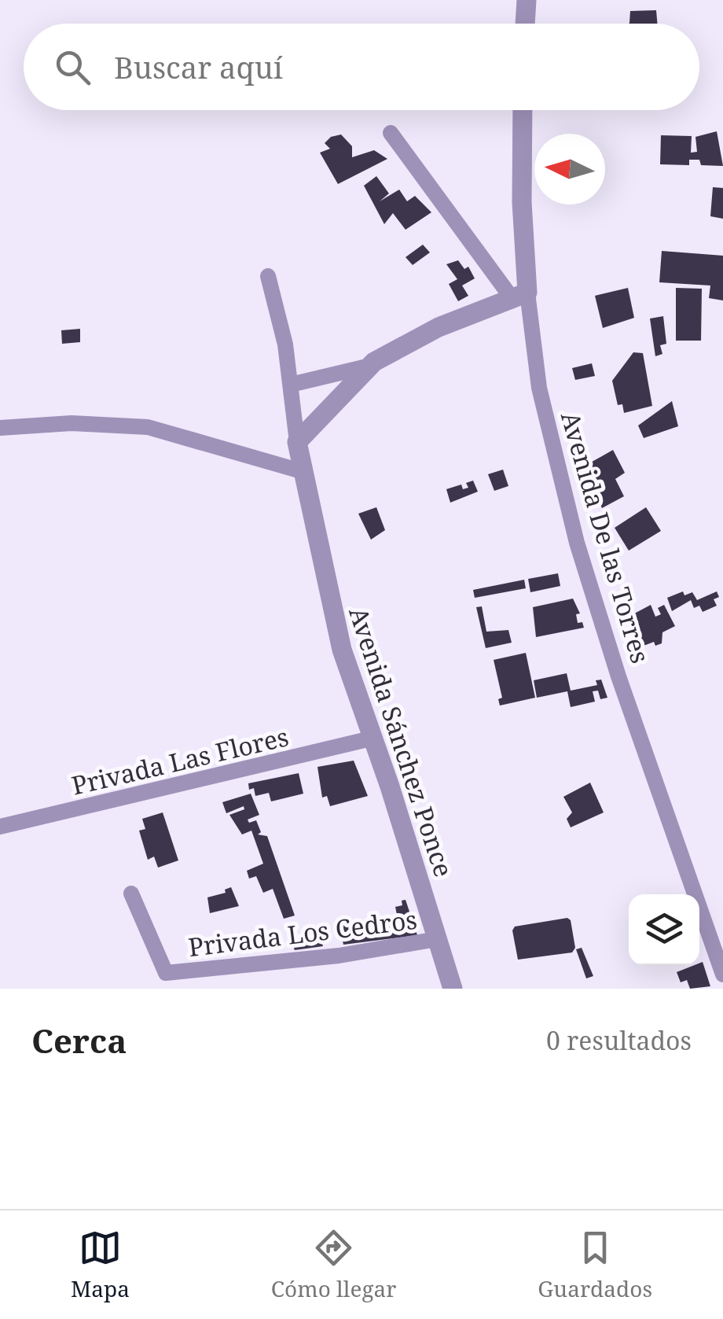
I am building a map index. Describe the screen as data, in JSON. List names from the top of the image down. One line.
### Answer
{"streets":{"street":["Avenida De las Torres","Avenida Sánchez Ponce","Privada Las Flores","Privada Los Cedros"]},"crossings":[["Avenida Sánchez Ponce","Privada Las Flores"],["Avenida Sánchez Ponce","Privada Los Cedros"]],"north":"left","page":{"search":"Buscar aquí","heading":["Cerca","0 resultados"],"nav":["Mapa","Cómo llegar","Guardados"]}}
